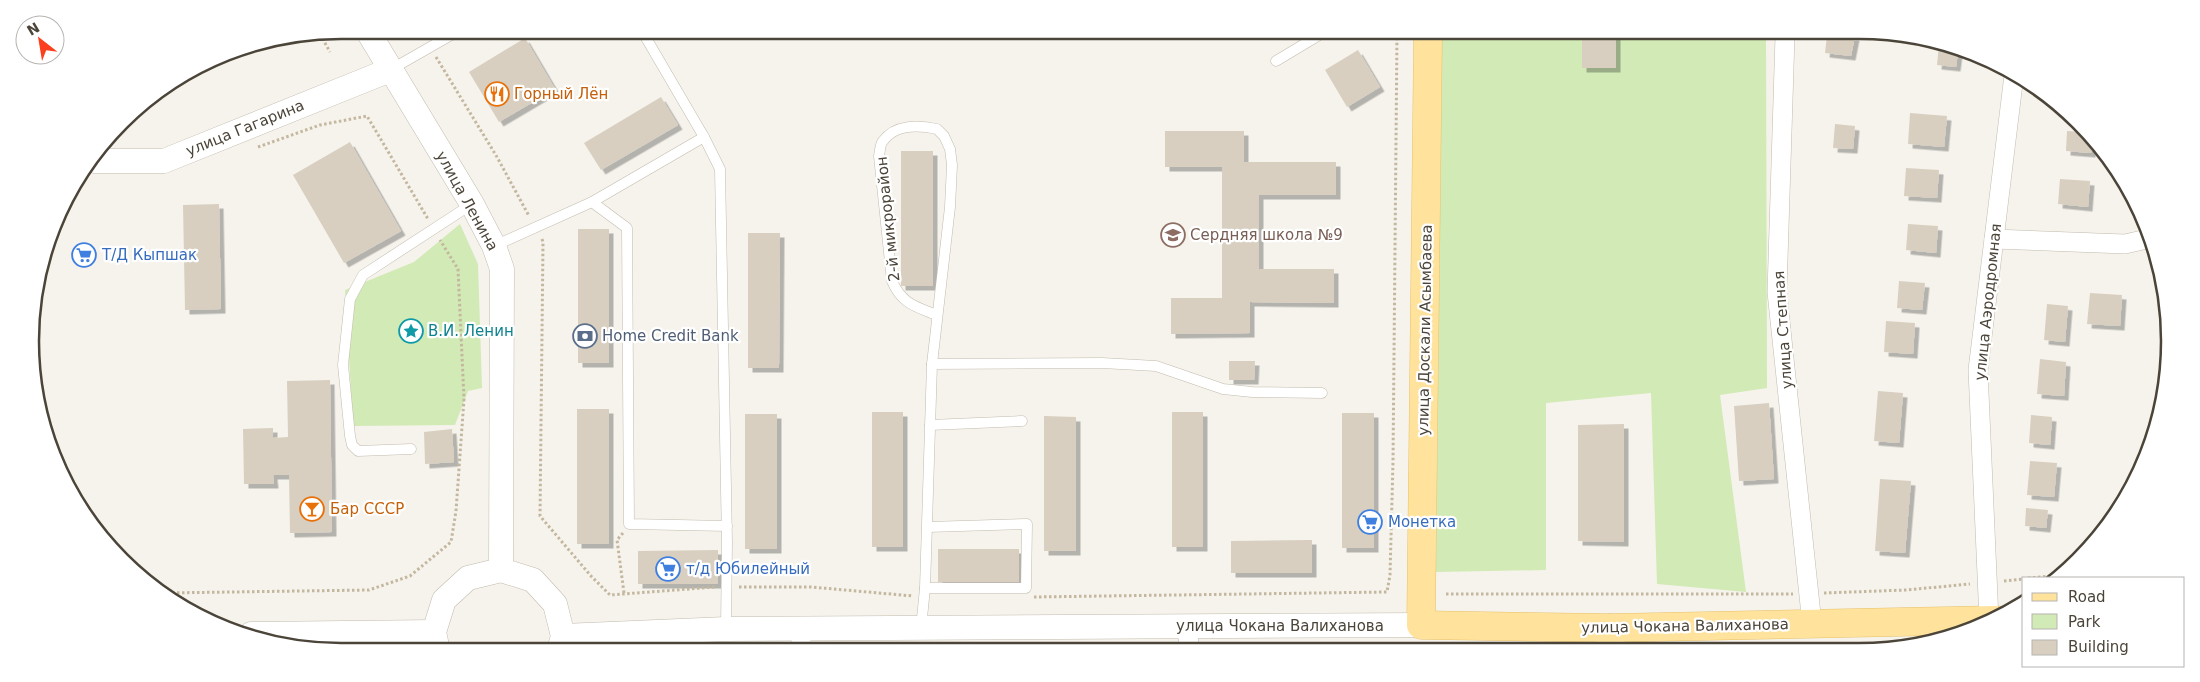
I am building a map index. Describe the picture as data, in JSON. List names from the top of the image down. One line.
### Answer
{"streets":{"main road":["улица Доскали Асымбаева","улица Чокана Валиханова"],"street":["улица Гагарина","улица Ленина","улица Аэродромная","улица Степная"],"lane":["2-й микрорайон"]},"crossings":[["улица Гагарина","улица Ленина"],["2-й микрорайон","улица Чокана Валиханова"],["улица Доскали Асымбаева","улица Чокана Валиханова"],["улица Степная","улица Чокана Валиханова"]],"places":{"restaurant":["Горный Лён"],"school or university":["Сердняя школа №9"],"supermarket":["Т/Д Кыпшак","Монетка","т/д Юбилейный"],"place":["В.И. Ленин"],"bank":["Home Credit Bank"],"bar":["Бар СССР"]},"legend":["Road","Park","Building"],"north":"top left"}
